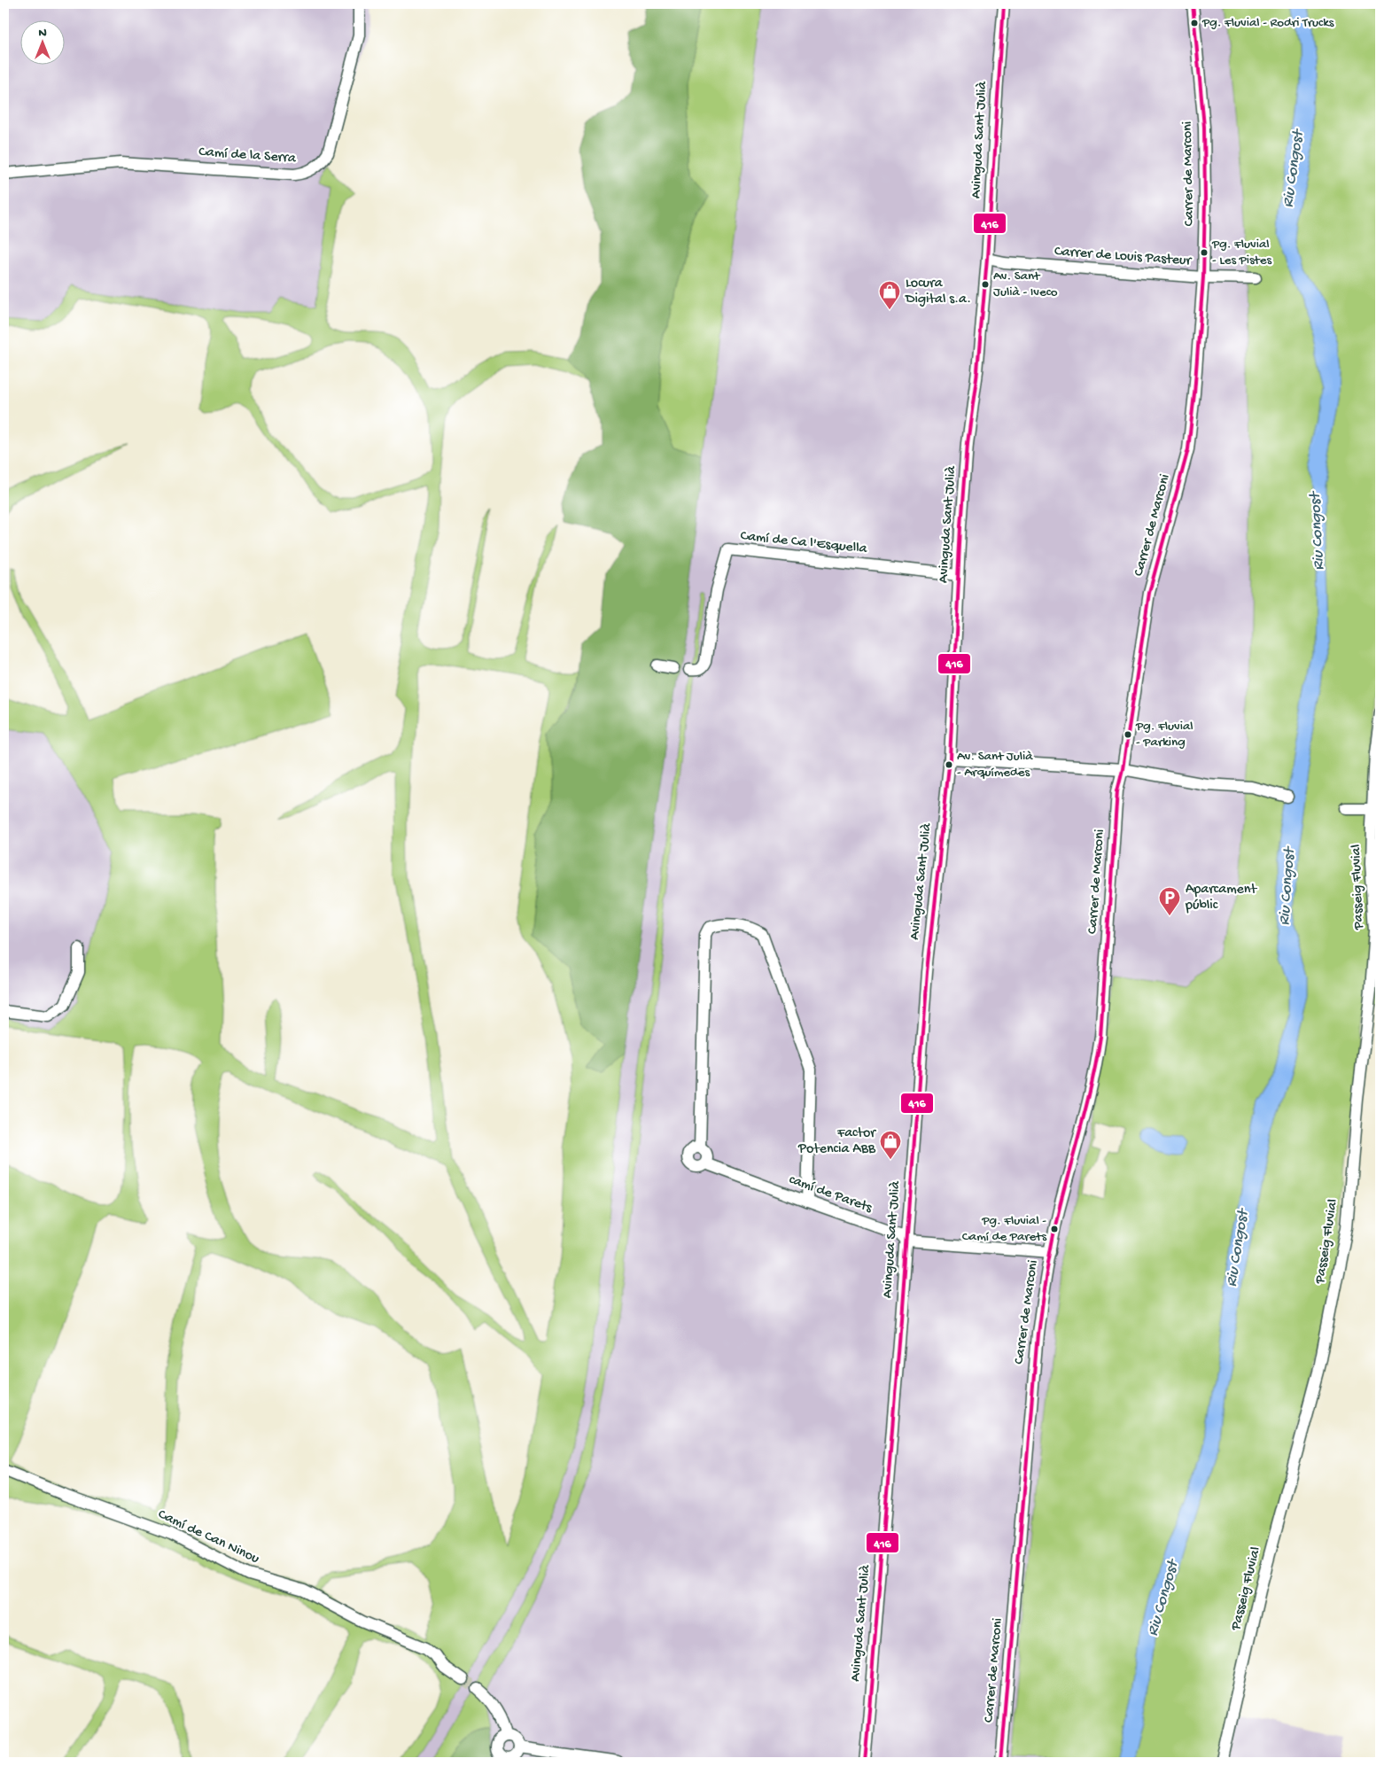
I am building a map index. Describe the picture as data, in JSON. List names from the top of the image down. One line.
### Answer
{"streets":{"street":["Avinguda Sant Julià","Camí de la Serra","Carrer de Marconi","Carrer de Louis Pasteur","Camí de Ca l'Esquella","Passeig Fluvial","camí de Parets","Camí de Can Ninou"]},"crossings":[["Avinguda Sant Julià","Carrer de Louis Pasteur"],["Avinguda Sant Julià","Camí de Ca l'Esquella"],["Avinguda Sant Julià","camí de Parets"],["Carrer de Marconi","Carrer de Louis Pasteur"],["Carrer de Marconi","camí de Parets"]],"water":["Riu Congost"],"places":{"other":["Pg. Fluvial - Rodri Trucks","Pg. Fluvial - Les Pistes","Av. Sant Julià - Iveco","Pg. Fluvial - Parking","Av. Sant Julià - Arquímedes","Pg. Fluvial - Camí de Parets"],"shop":["Locura Digital s.a.","Factor Potencia ABB"],"parking":["Aparcament públic"]},"lines":["transit line 416"],"north":"top"}
